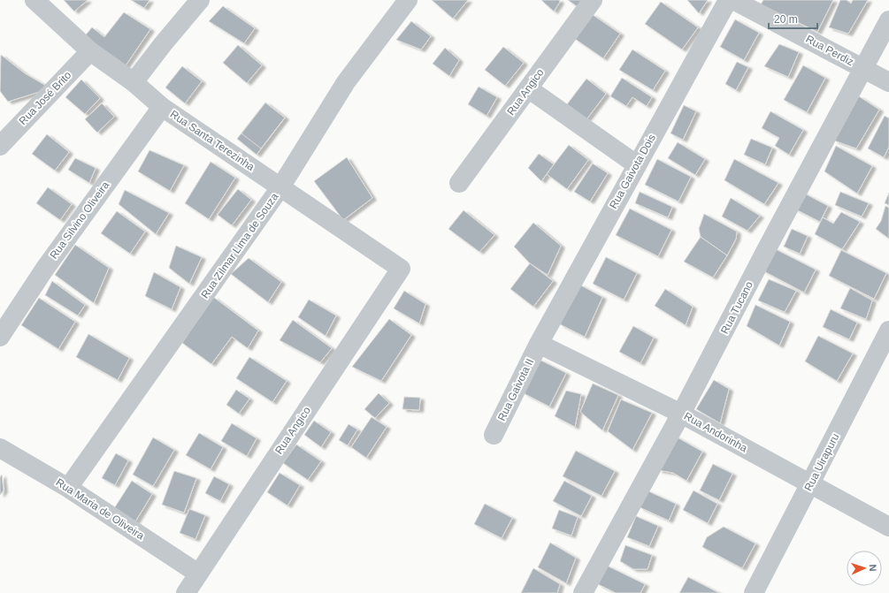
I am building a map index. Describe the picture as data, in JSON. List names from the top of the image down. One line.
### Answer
{"streets":{"street":["Rua Perdiz","Rua Angico","Rua José Brito","Rua Santa Terezinha","Rua Gaivota Dois","Rua Silvino Oliveira","Rua Zilmar Lima de Souza","Rua Tucano","Rua Gaivota II","Rua Andorinha","Rua Uirapuru","Rua Maria de Oliveira"]},"crossings":[["Rua Perdiz","Rua Tucano"],["Rua Angico","Rua Santa Terezinha"],["Rua Angico","Rua Maria de Oliveira"],["Rua José Brito","Rua Santa Terezinha"],["Rua Santa Terezinha","Rua Silvino Oliveira"],["Rua Santa Terezinha","Rua Zilmar Lima de Souza"],["Rua Gaivota Dois","Rua Gaivota II"],["Rua Gaivota Dois","Rua Andorinha"],["Rua Zilmar Lima de Souza","Rua Maria de Oliveira"],["Rua Tucano","Rua Andorinha"],["Rua Gaivota II","Rua Andorinha"],["Rua Andorinha","Rua Uirapuru"]],"scale_bar":"20 m","north":"right"}
